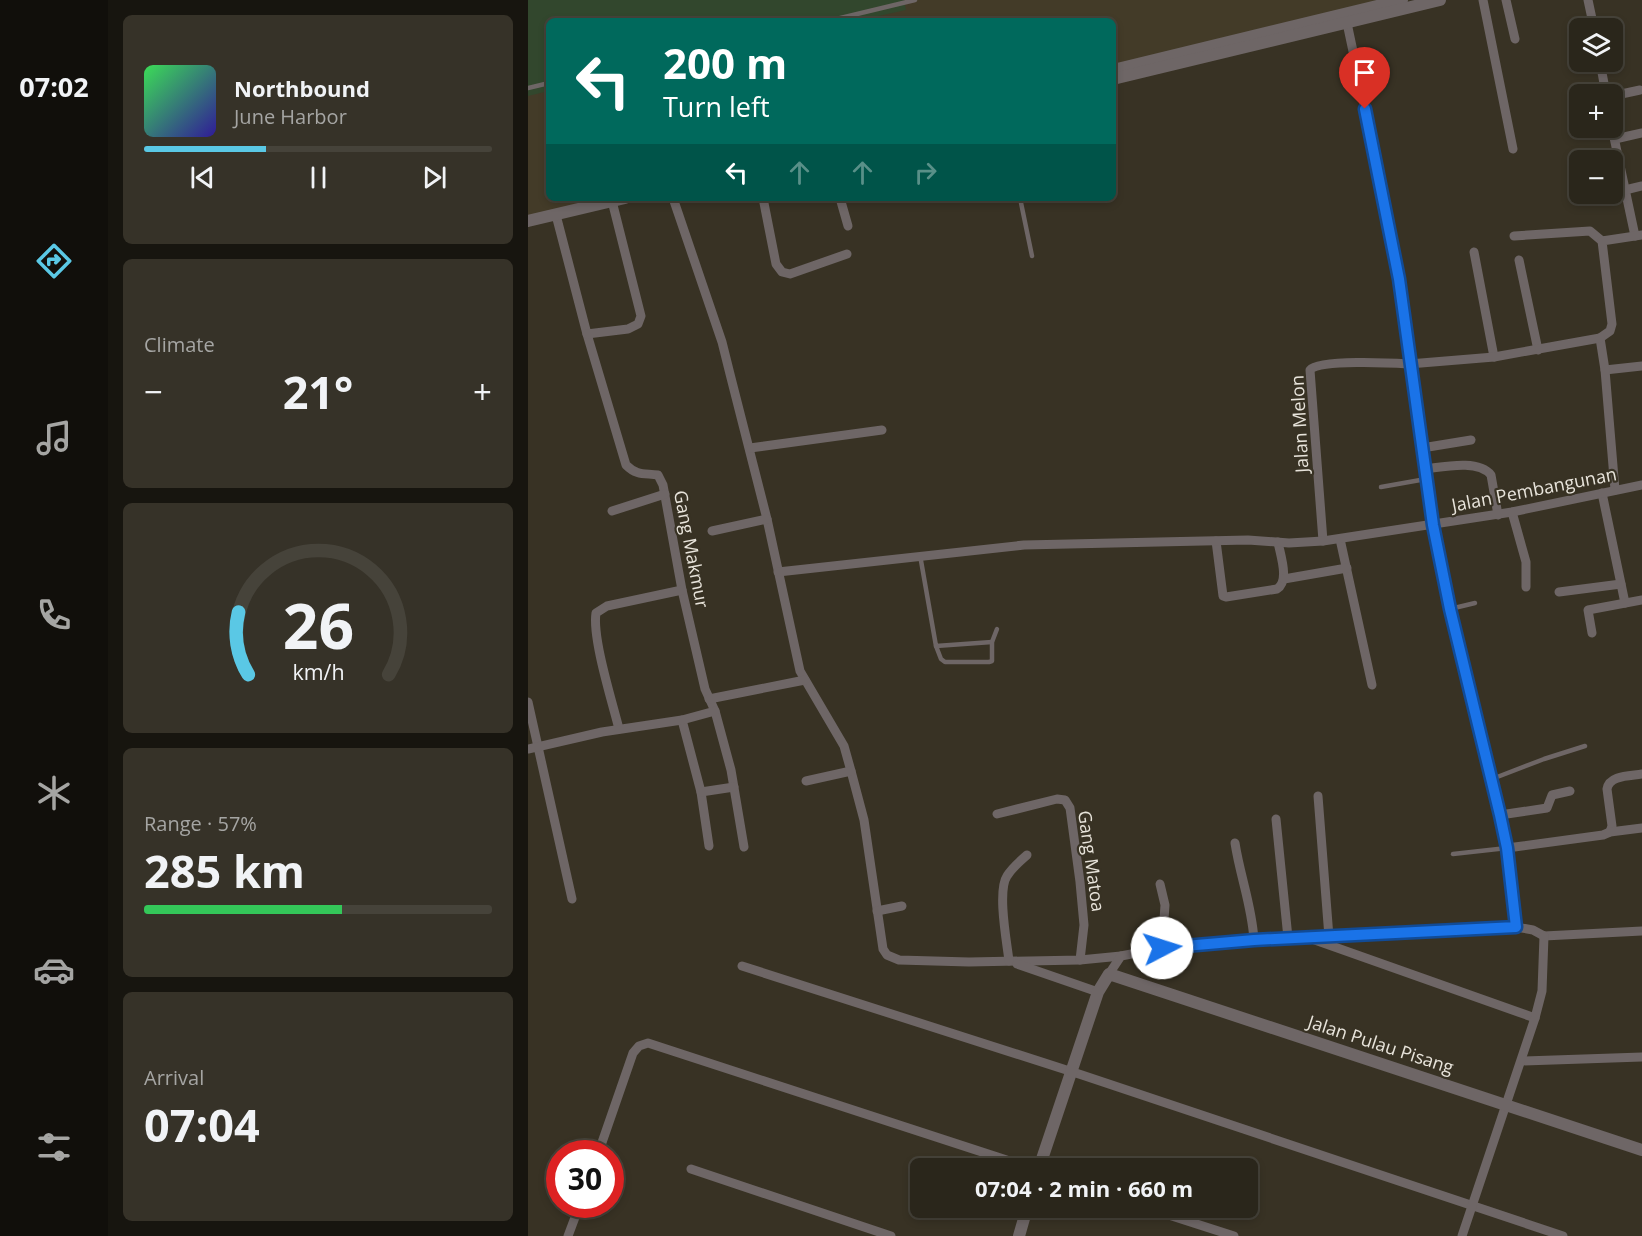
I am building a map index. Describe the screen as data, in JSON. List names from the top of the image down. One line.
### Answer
{"streets":{"street":["Jalan Melon","Jalan Pembangunan","Gang Makmur","Gang Matoa","Jalan Pulau Pisang"]},"crossings":[["Jalan Melon","Jalan Pembangunan"]],"page":{"tabs":"07:02","map_buttons":["+","−"],"turn":["200 m","Turn left"],"song":["Northbound","June Harbor"],"tile":["Climate",["Range · 57%","285 km"],["Arrival","07:04"]],"heat":["−","21°","+"],"limit":"30","trip":"07:04 · 2 min · 660 m","gauge":["26","km/h"]}}
